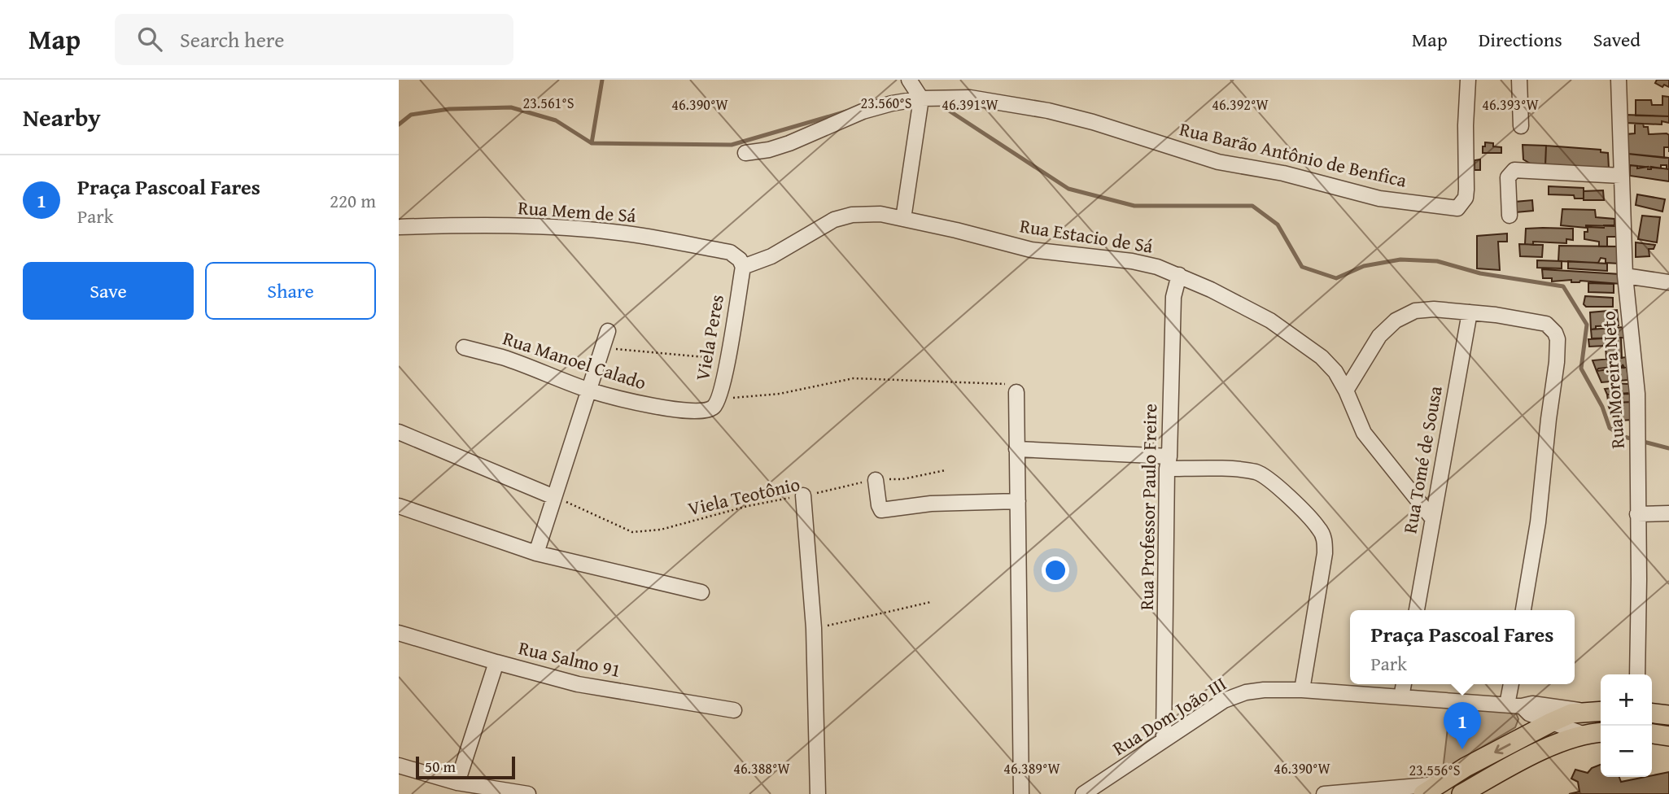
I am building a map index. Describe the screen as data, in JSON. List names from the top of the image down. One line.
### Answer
{"streets":{"street":["Rua Barão Antônio de Benfica","Rua Mem de Sá","Rua Estacio de Sá","Viela Peres","Rua Manoel Calado","Rua Moreira Neto","Rua Tomé de Sousa","Rua Professor Paulo Freire","Rua Salmo 91","Rua Dom João III"],"path":["Viela Teotônio"]},"crossings":[["Rua Mem de Sá","Rua Estacio de Sá"],["Rua Mem de Sá","Viela Peres"],["Rua Estacio de Sá","Viela Peres"],["Rua Estacio de Sá","Rua Tomé de Sousa"],["Rua Estacio de Sá","Rua Professor Paulo Freire"],["Viela Peres","Rua Manoel Calado"],["Rua Professor Paulo Freire","Rua Dom João III"]],"scale_bar":"50 m","page":{"header":"Map","search":"Search here","nav":["Map","Directions","Saved"],"heading":"Nearby","list":[{"mark":"1","name":"Praça Pascoal Fares","note":"Park","value":"220 m"}],"buttons":["Save","Share"],"popup":["Praça Pascoal Fares","Park"],"map_buttons":["+","−"],"pins":"1","scale":"50 m"},"coordinates":["23.561°S","23.560°S","46.390°W","46.393°W","46.391°W","46.392°W","46.388°W","46.389°W","23.556°S"]}
